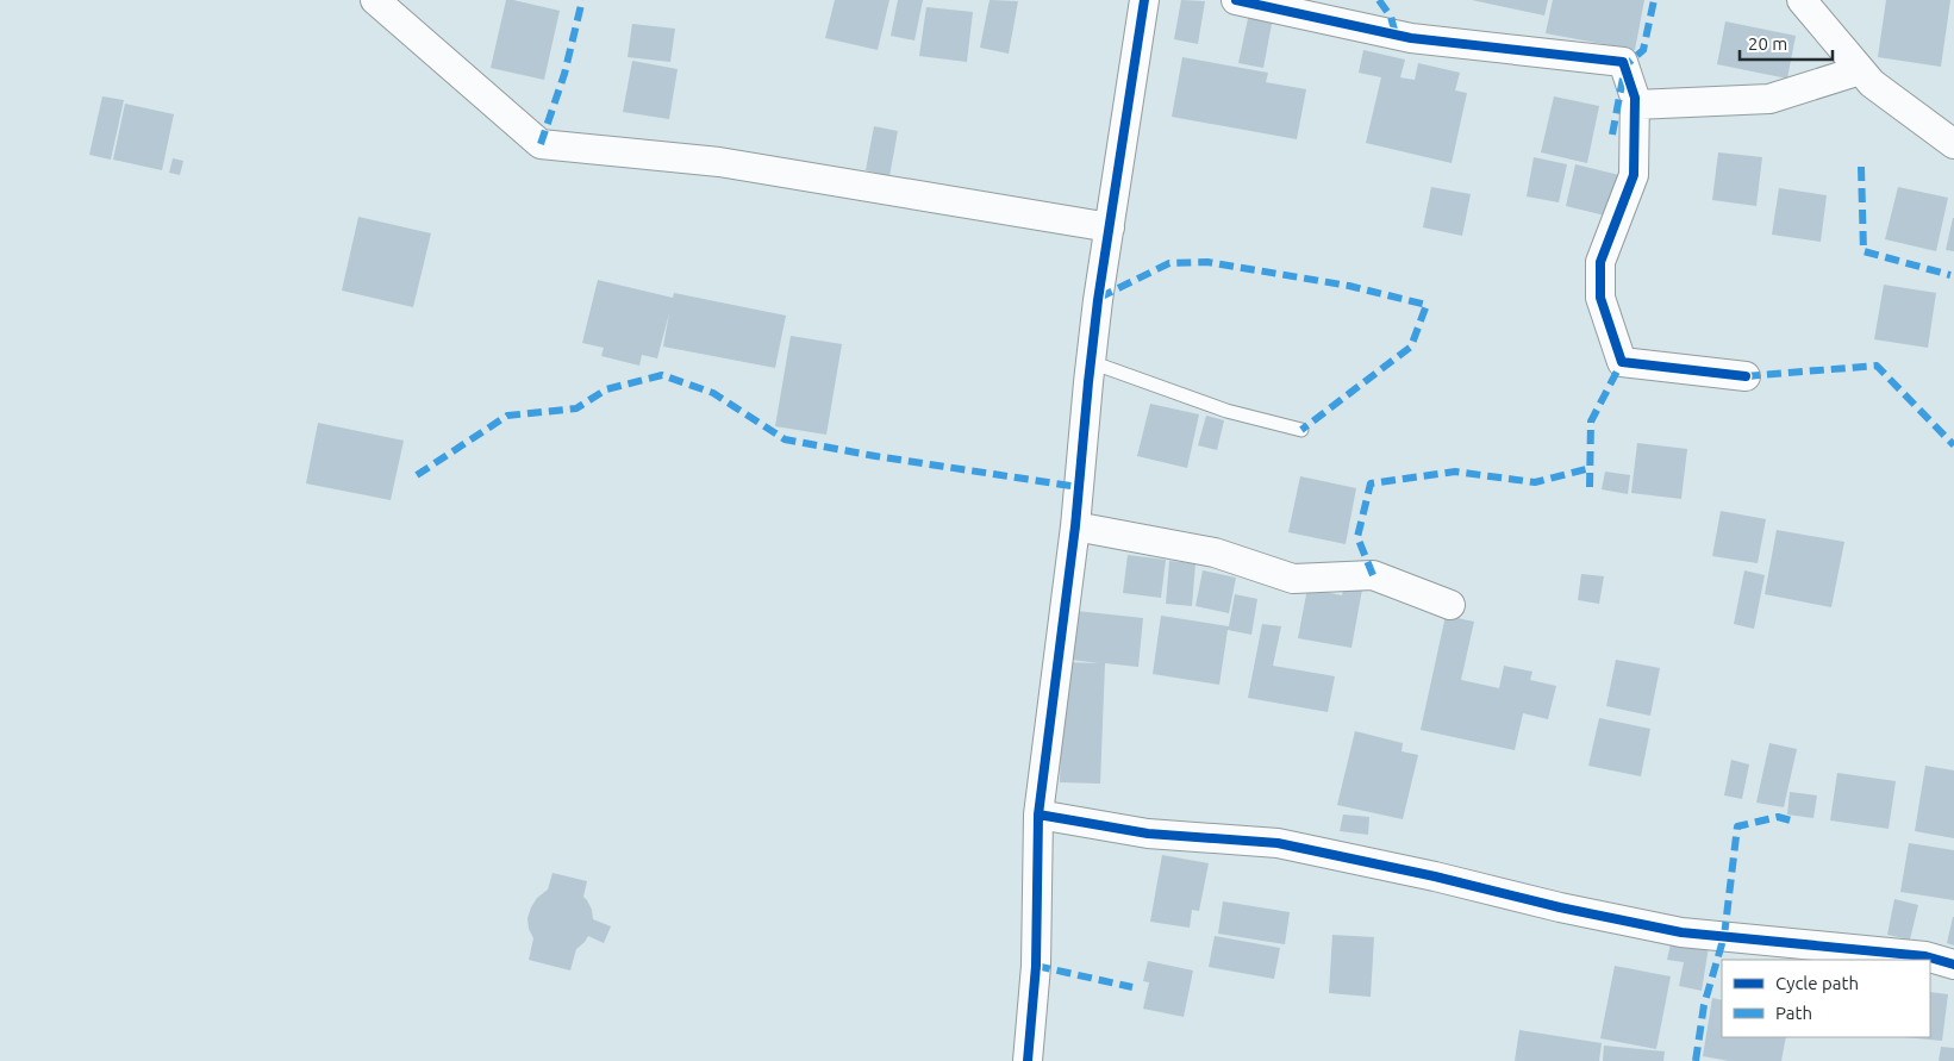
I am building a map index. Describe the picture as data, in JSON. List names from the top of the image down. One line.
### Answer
{"legend":["Cycle path","Path"],"scale_bar":"20 m"}
